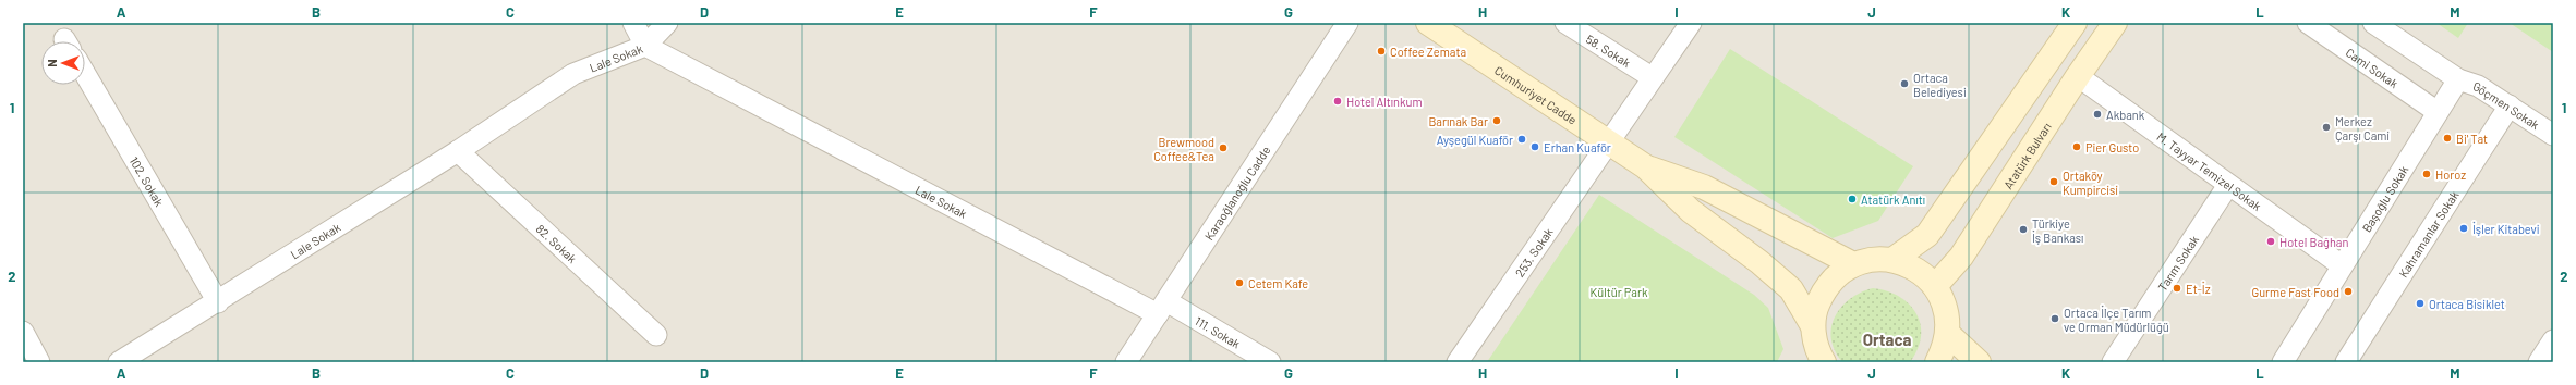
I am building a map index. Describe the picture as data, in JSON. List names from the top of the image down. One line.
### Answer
{"streets":{"main road":["Cumhuriyet Cadde","Atatürk Bulvarı"],"street":["58. Sokak","Lale Sokak","Cami Sokak","Göçmen Sokak","M. Tayyar Temizel Sokak","102. Sokak","Karaoğlanoğlu Cadde","Başoğlu Sokak","Kahramanlar Sokak","82. Sokak","253. Sokak","Tarım Sokak","111. Sokak"]},"crossings":[["58. Sokak","253. Sokak"],["Lale Sokak","102. Sokak"],["Lale Sokak","Karaoğlanoğlu Cadde"],["Lale Sokak","82. Sokak"],["Lale Sokak","111. Sokak"],["Cami Sokak","Başoğlu Sokak"],["Cumhuriyet Cadde","253. Sokak"],["Göçmen Sokak","Başoğlu Sokak"],["Göçmen Sokak","Kahramanlar Sokak"],["Atatürk Bulvarı","M. Tayyar Temizel Sokak"],["M. Tayyar Temizel Sokak","Başoğlu Sokak"],["M. Tayyar Temizel Sokak","Tarım Sokak"],["Karaoğlanoğlu Cadde","111. Sokak"]],"districts":["Ortaca"],"parks":["Kültür Park"],"places":["Coffee Zemata","Ortaca Belediyesi","Hotel Altınkum","Akbank","Barınak Bar","Merkez Çarşı Cami","Bi' Tat","Ayşegül Kuaför","Erhan Kuaför","Pier Gusto","Brewmood Coffee&Tea","Horoz","Ortaköy Kumpircisi","Atatürk Anıtı","İşler Kitabevi","Türkiye İş Bankası","Hotel Bağhan","Cetem Kafe","Et-İz","Gurme Fast Food","Ortaca Bisiklet","Ortaca İlçe Tarım ve Orman Müdürlüğü"],"north":"left","grid":{"columns":["A","B","C","D","E","F","G","H","I","J","K","L","M"],"rows":["1","2"]}}
